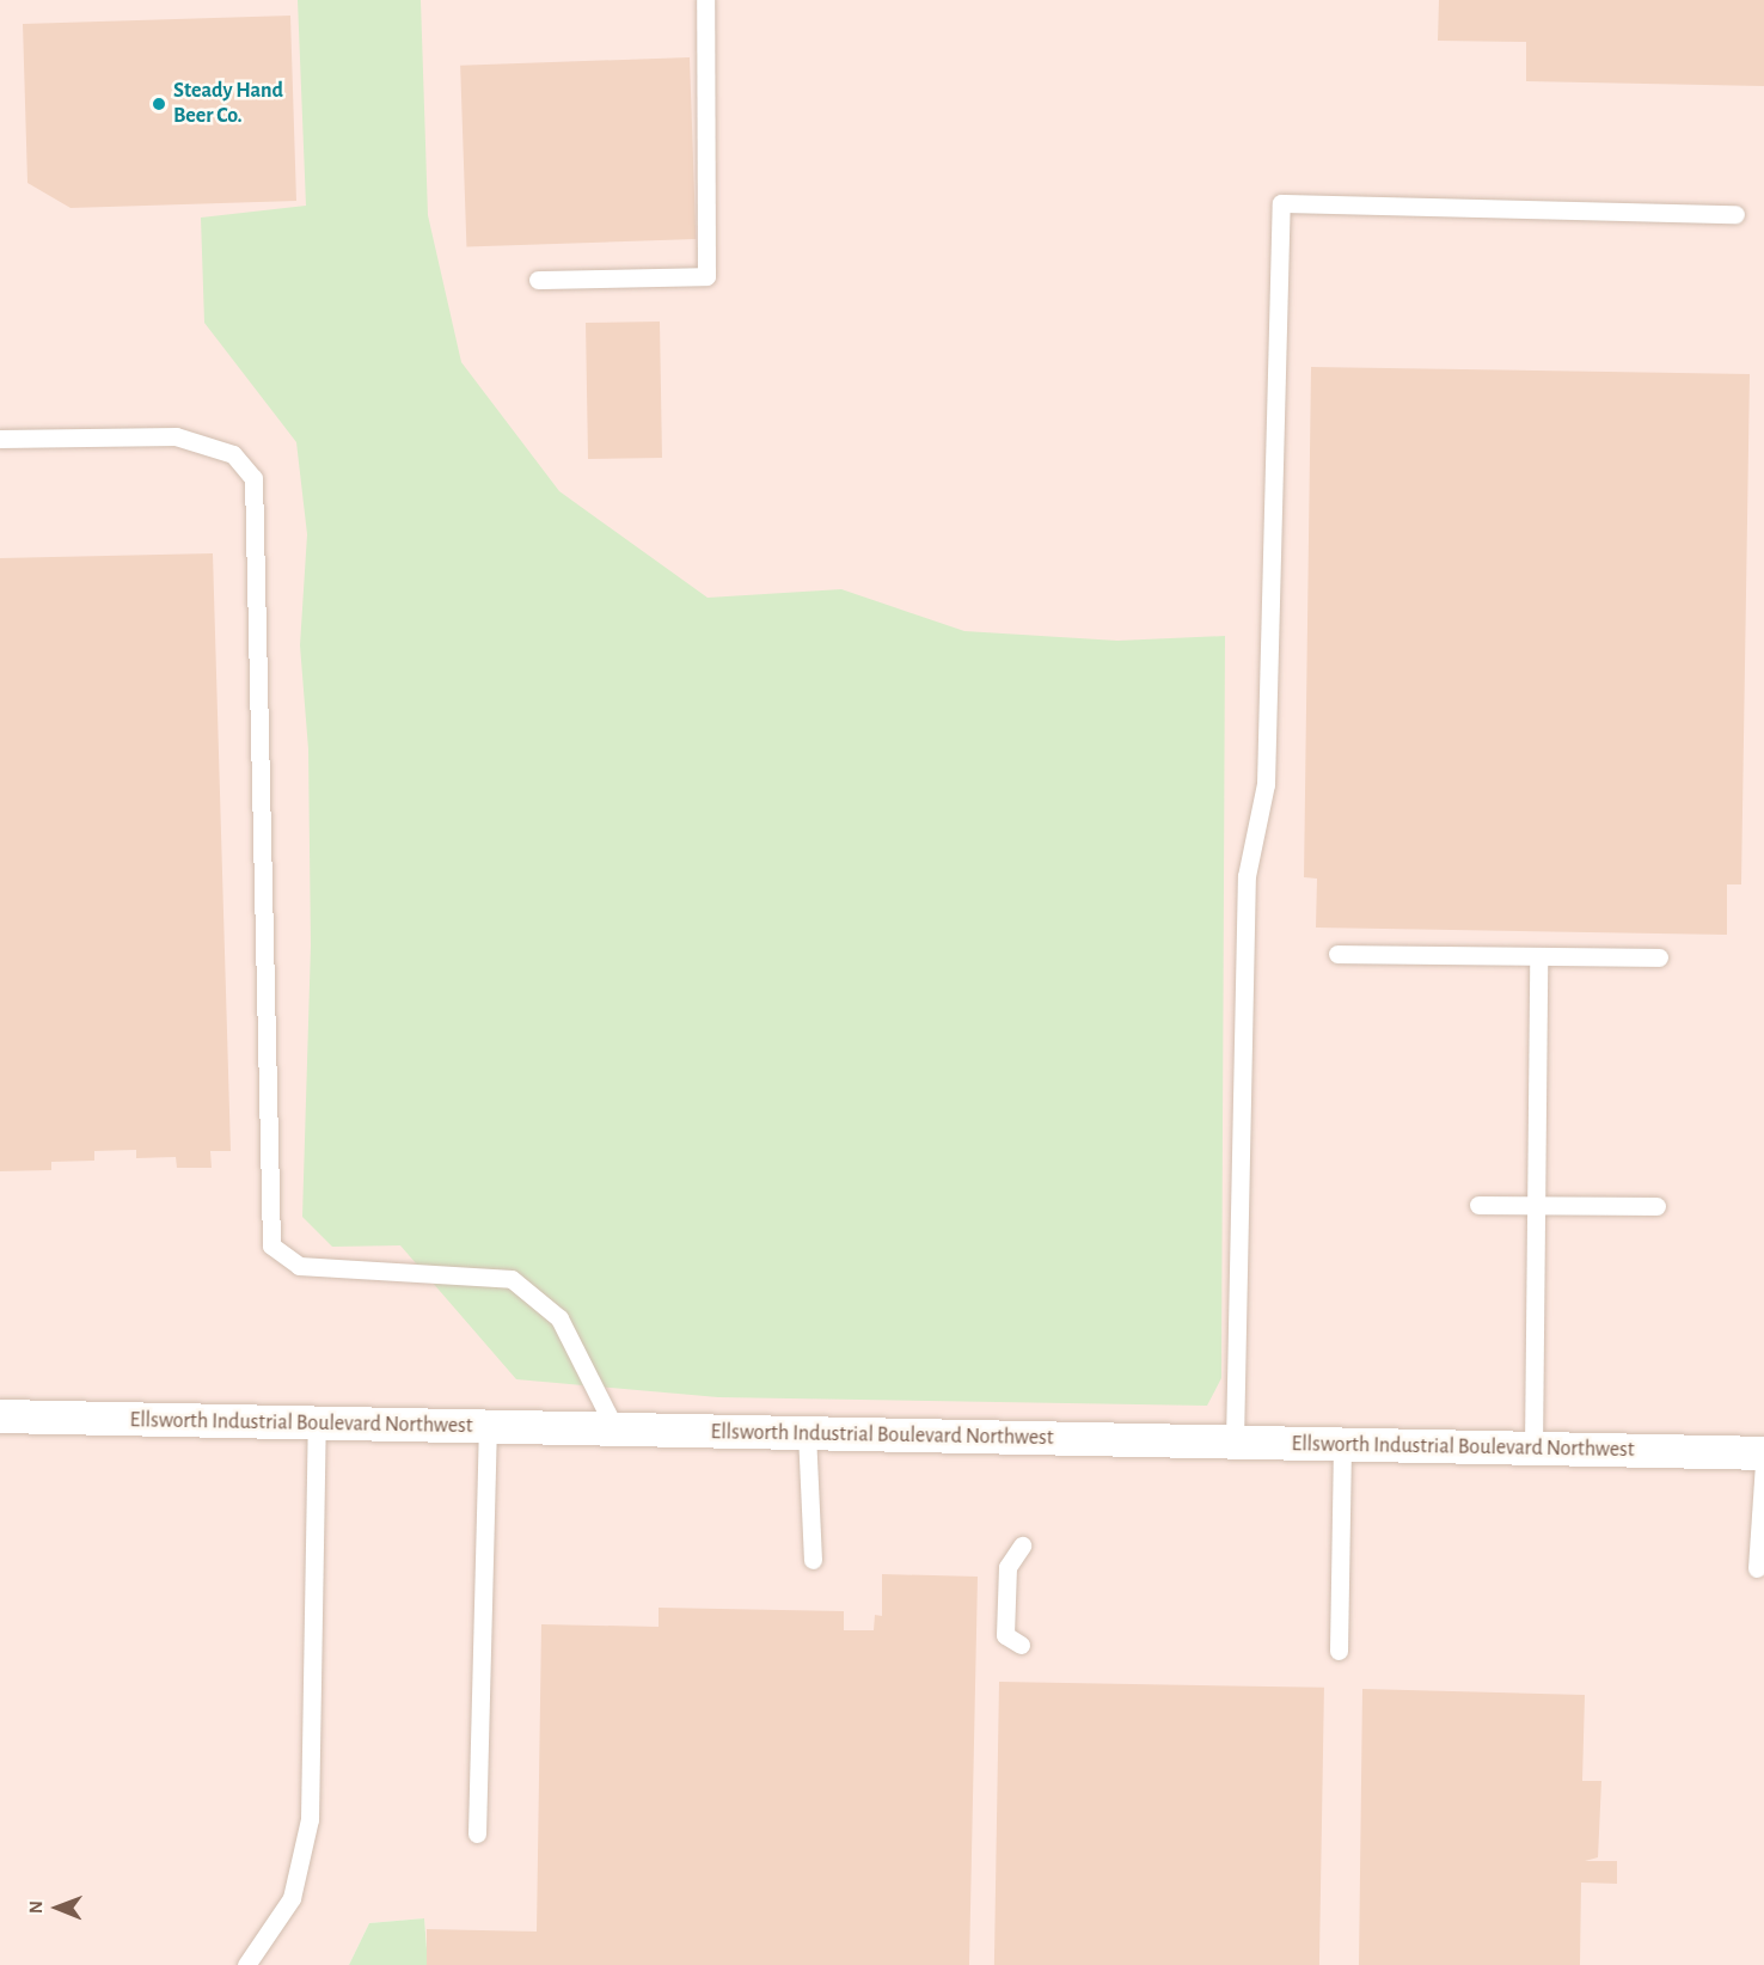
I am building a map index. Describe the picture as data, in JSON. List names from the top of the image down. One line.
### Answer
{"streets":{"street":["Ellsworth Industrial Boulevard Northwest"]},"places":["Steady Hand Beer Co."],"north":"left"}
